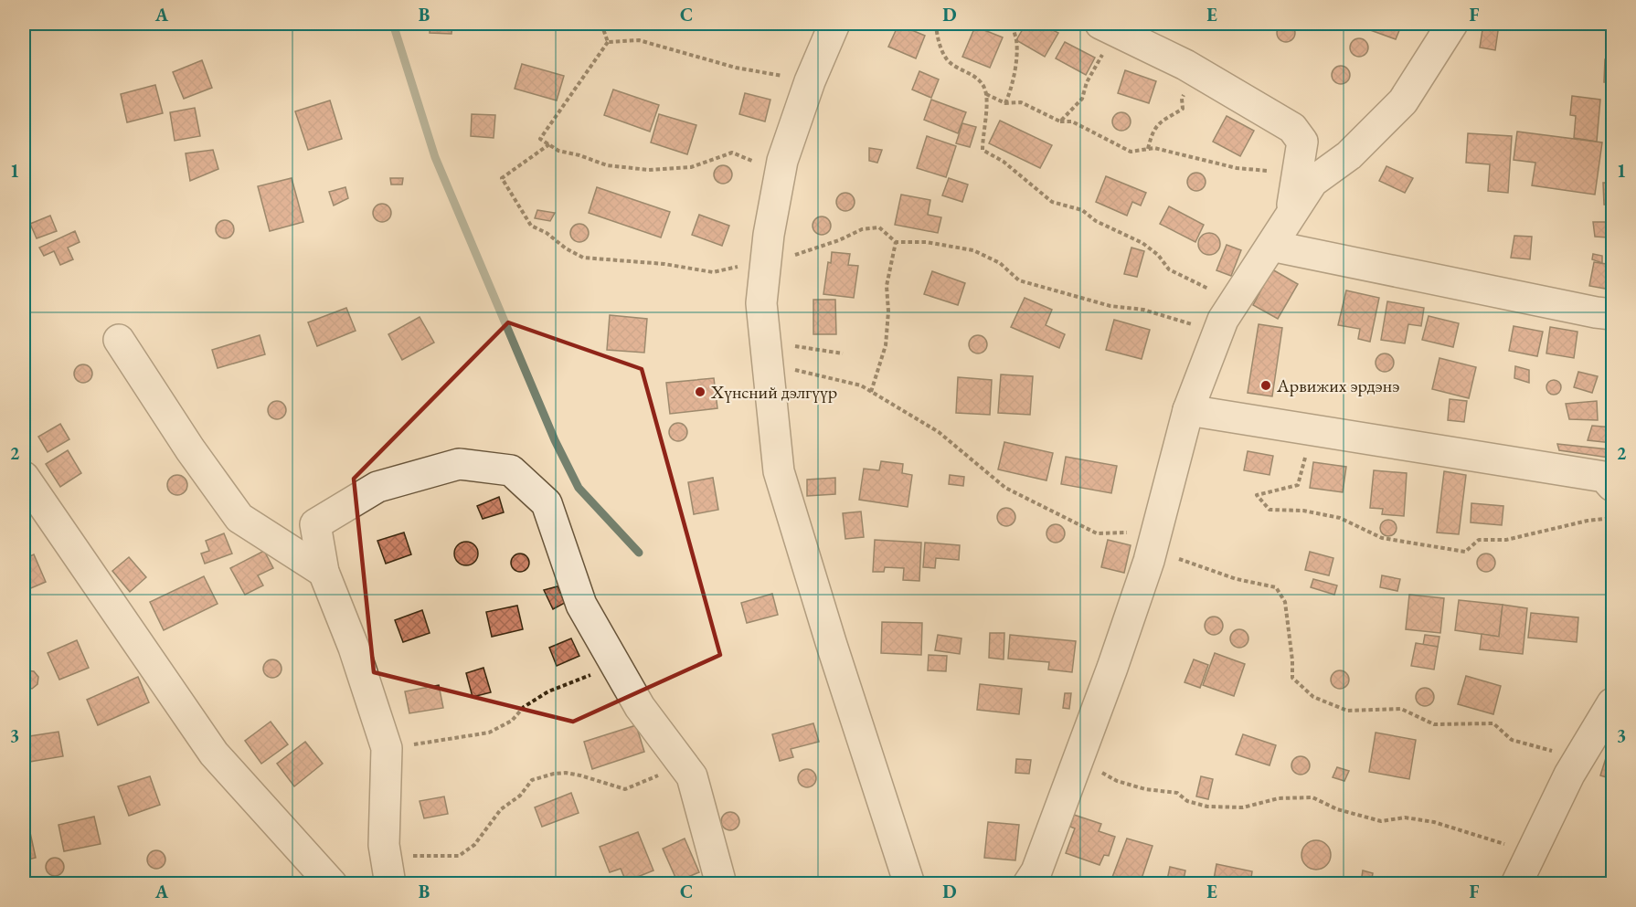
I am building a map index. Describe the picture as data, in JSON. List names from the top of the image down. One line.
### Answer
{"places":["Арвижих эрдэнэ","Хүнсний дэлгүүр"],"grid":{"columns":["A","B","C","D","E","F"],"rows":["1","2","3"]}}
